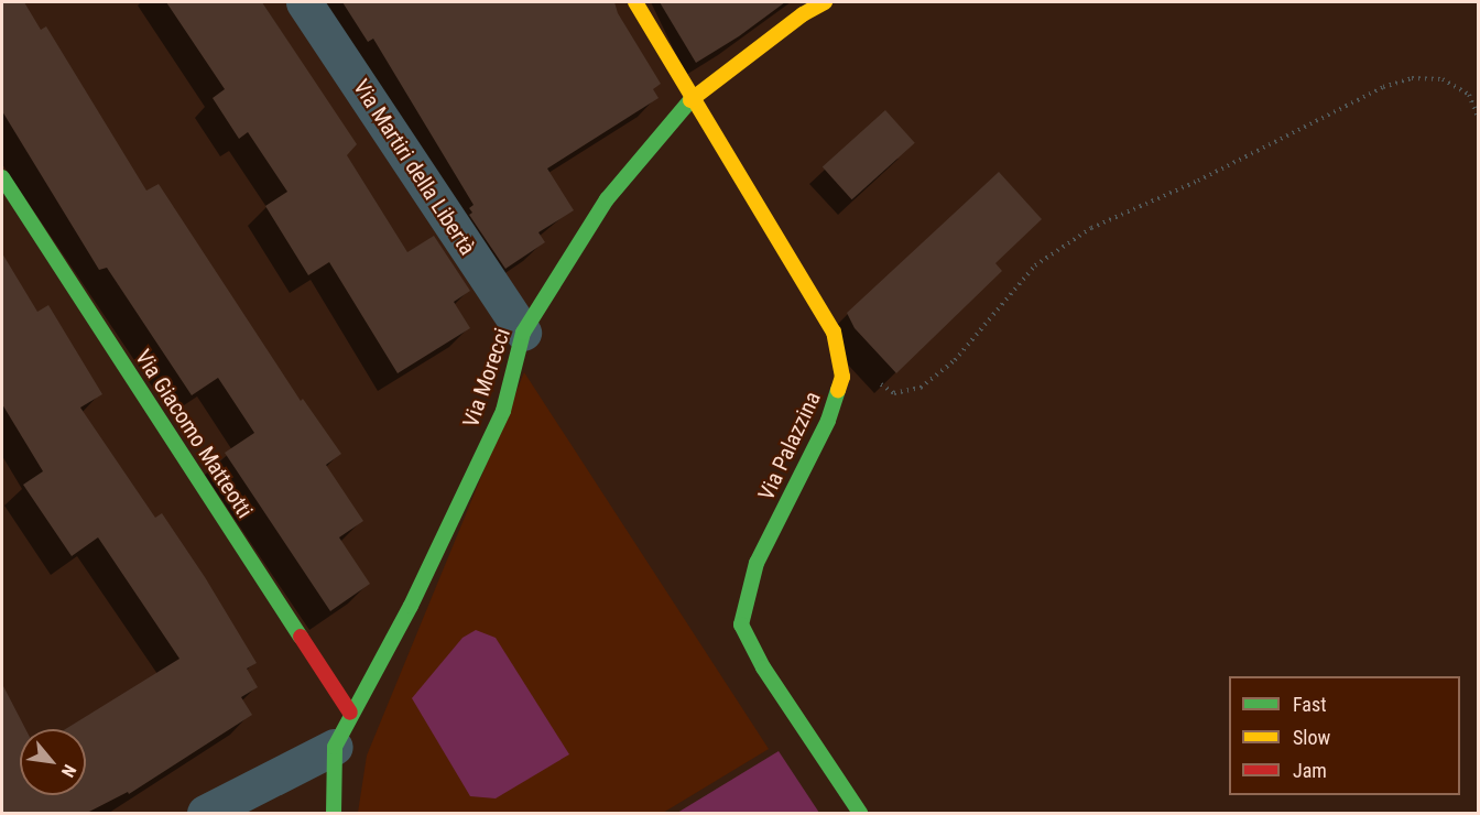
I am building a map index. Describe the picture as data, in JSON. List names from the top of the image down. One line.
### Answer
{"streets":{"street":["Via Martiri della Libertà","Via Morecci","Via Giacomo Matteotti","Via Palazzina"]},"crossings":[["Via Martiri della Libertà","Via Morecci"],["Via Morecci","Via Giacomo Matteotti"],["Via Morecci","Via Palazzina"]],"legend":["Fast","Slow","Jam"],"north":"bottom right"}
